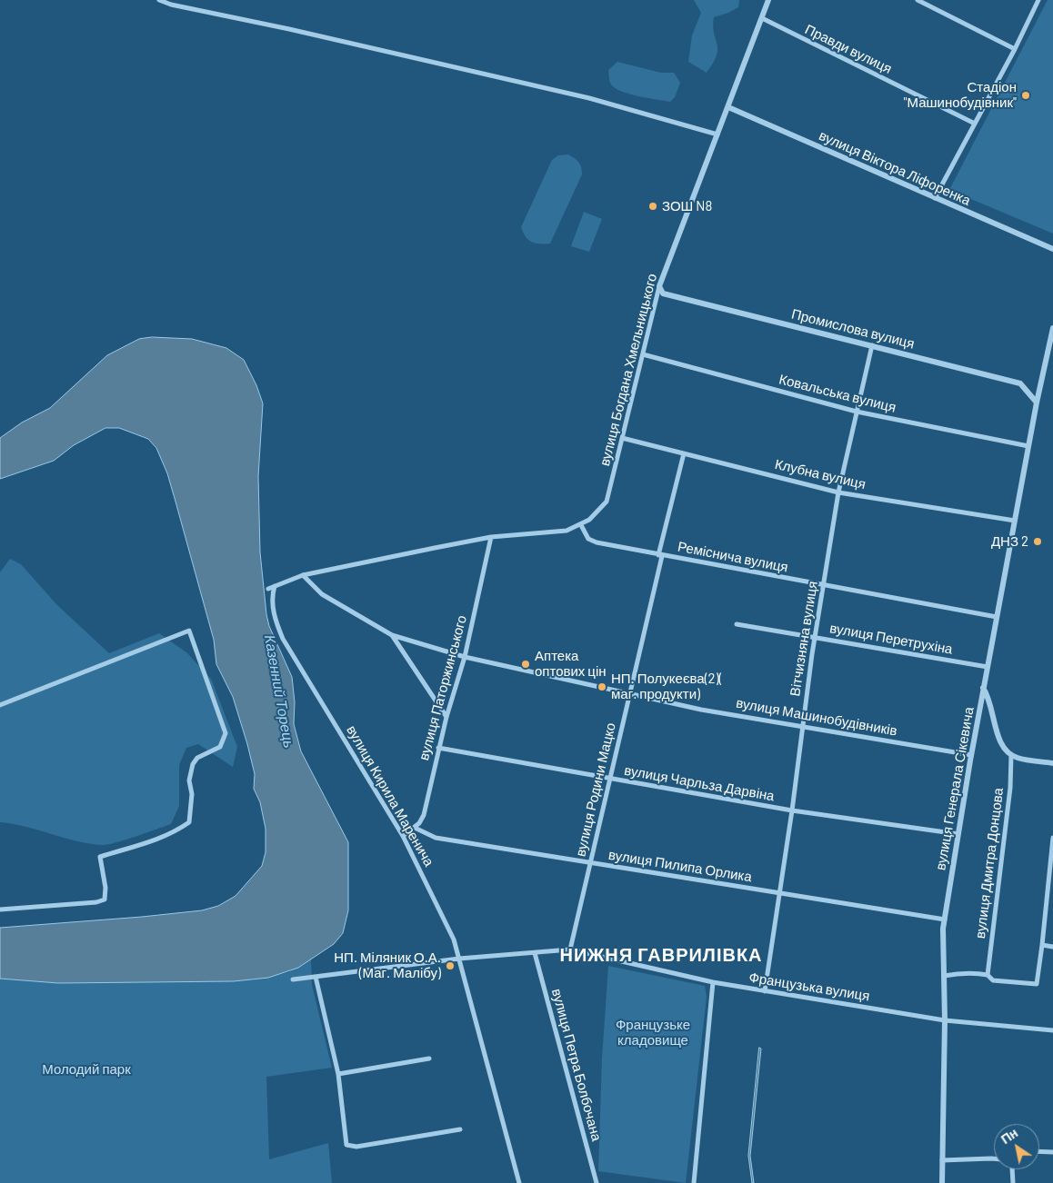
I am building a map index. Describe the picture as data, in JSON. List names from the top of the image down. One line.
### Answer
{"streets":{"street":["Правди вулиця","вулиця Віктора Ліфоренка","Промислова вулиця","вулиця Богдана Хмельницького","Ковальська вулиця","Клубна вулиця","Реміснича вулиця","Вітчизняна вулиця","вулиця Перетрухіна","вулиця Паторжинського","вулиця Машинобудівників","вулиця Чарльза Дарвіна","вулиця Генерала Сікевича","вулиця Родини Мацко","вулиця Кирила Маренича","вулиця Дмитра Донцова","вулиця Пилипа Орлика","Французька вулиця","вулиця Петра Болбочана"]},"crossings":[["Правди вулиця","вулиця Богдана Хмельницького"],["вулиця Віктора Ліфоренка","вулиця Богдана Хмельницького"],["Промислова вулиця","вулиця Богдана Хмельницького"],["Промислова вулиця","Вітчизняна вулиця"],["Промислова вулиця","вулиця Генерала Сікевича"],["вулиця Богдана Хмельницького","Ковальська вулиця"],["вулиця Богдана Хмельницького","Клубна вулиця"],["вулиця Богдана Хмельницького","Реміснича вулиця"],["вулиця Богдана Хмельницького","вулиця Паторжинського"],["вулиця Богдана Хмельницького","вулиця Машинобудівників"],["вулиця Богдана Хмельницького","вулиця Кирила Маренича"],["Ковальська вулиця","Вітчизняна вулиця"],["Ковальська вулиця","вулиця Генерала Сікевича"],["Клубна вулиця","Вітчизняна вулиця"],["Клубна вулиця","вулиця Генерала Сікевича"],["Клубна вулиця","вулиця Родини Мацко"],["Реміснича вулиця","Вітчизняна вулиця"],["Реміснича вулиця","вулиця Генерала Сікевича"],["Реміснича вулиця","вулиця Родини Мацко"],["Вітчизняна вулиця","вулиця Перетрухіна"],["Вітчизняна вулиця","вулиця Машинобудівників"],["Вітчизняна вулиця","вулиця Чарльза Дарвіна"],["Вітчизняна вулиця","вулиця Пилипа Орлика"],["Вітчизняна вулиця","Французька вулиця"],["вулиця Перетрухіна","вулиця Генерала Сікевича"],["вулиця Паторжинського","вулиця Машинобудівників"],["вулиця Паторжинського","вулиця Чарльза Дарвіна"],["вулиця Паторжинського","вулиця Кирила Маренича"],["вулиця Паторжинського","вулиця Пилипа Орлика"],["вулиця Машинобудівників","вулиця Генерала Сікевича"],["вулиця Машинобудівників","вулиця Родини Мацко"],["вулиця Чарльза Дарвіна","вулиця Генерала Сікевича"],["вулиця Чарльза Дарвіна","вулиця Родини Мацко"],["вулиця Генерала Сікевича","вулиця Пилипа Орлика"],["вулиця Генерала Сікевича","Французька вулиця"],["вулиця Родини Мацко","вулиця Пилипа Орлика"],["вулиця Родини Мацко","Французька вулиця"],["вулиця Кирила Маренича","Французька вулиця"],["Французька вулиця","вулиця Петра Болбочана"]],"districts":["НИЖНЯ ГАВРИЛІВКА"],"water":["Казенний Торець"],"parks":["Французьке кладовище","Молодий парк"],"places":["Стадіон \"Машинобудівник\"","ЗОШ N8","ДНЗ 2","Аптека оптових цін","НП. Полукеєва(2)( маг. продукти)","НП. Міляник О.А. (Маг. Малібу)"],"north":"top left"}
